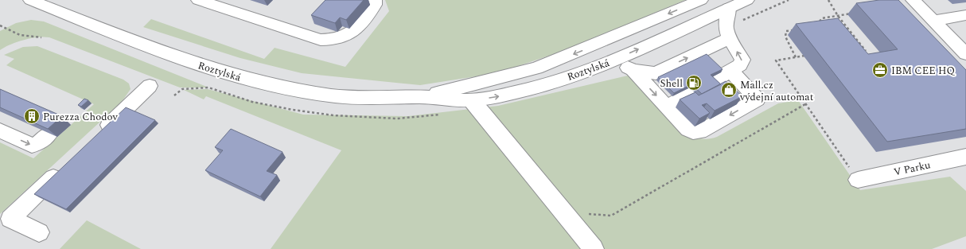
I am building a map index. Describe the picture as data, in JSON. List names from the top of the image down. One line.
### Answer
{"streets":{"main road":["Roztylská","V Parku"]},"places":{"office":["IBM CEE HQ"],"fuel station":["Shell"],"shop":["Mall.cz výdejní automat"],"building":["Purezza Chodov"]}}
